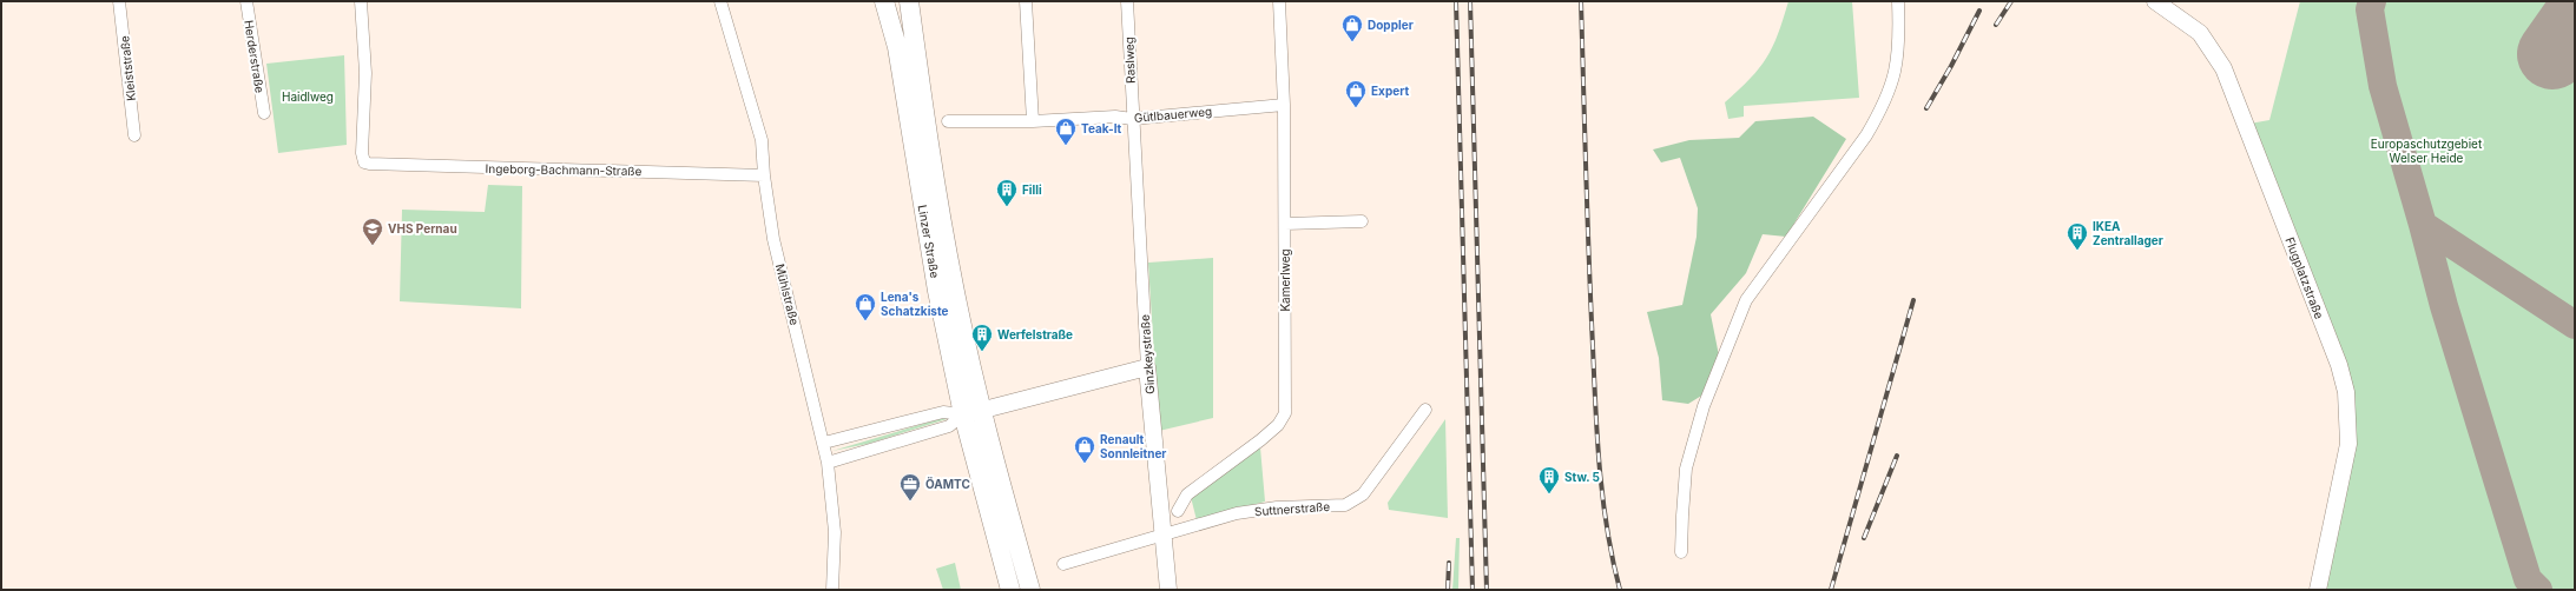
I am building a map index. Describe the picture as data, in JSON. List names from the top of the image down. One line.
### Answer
{"streets":{"main road":["Linzer Straße"],"street":["Herderstraße","Raslweg","Kleiststraße","Gütlbauerweg","Ingeborg-Bachmann-Straße","Flugplatzstraße","Kamerlweg","Mühlstraße","Ginzkeystraße","Suttnerstraße"]},"crossings":[["Raslweg","Gütlbauerweg"],["Raslweg","Ginzkeystraße"],["Gütlbauerweg","Kamerlweg"],["Gütlbauerweg","Ginzkeystraße"],["Ingeborg-Bachmann-Straße","Mühlstraße"],["Ginzkeystraße","Suttnerstraße"]],"parks":["Haidlweg","Europaschutzgebiet Welser Heide"],"places":{"shop":["Doppler","Expert","Teak-It","Lena's Schatzkiste","Renault Sonnleitner"],"building":["Filli","IKEA Zentrallager","Werfelstraße","Stw. 5"],"school or university":["VHS Pernau"],"office":["ÖAMTC"]}}
